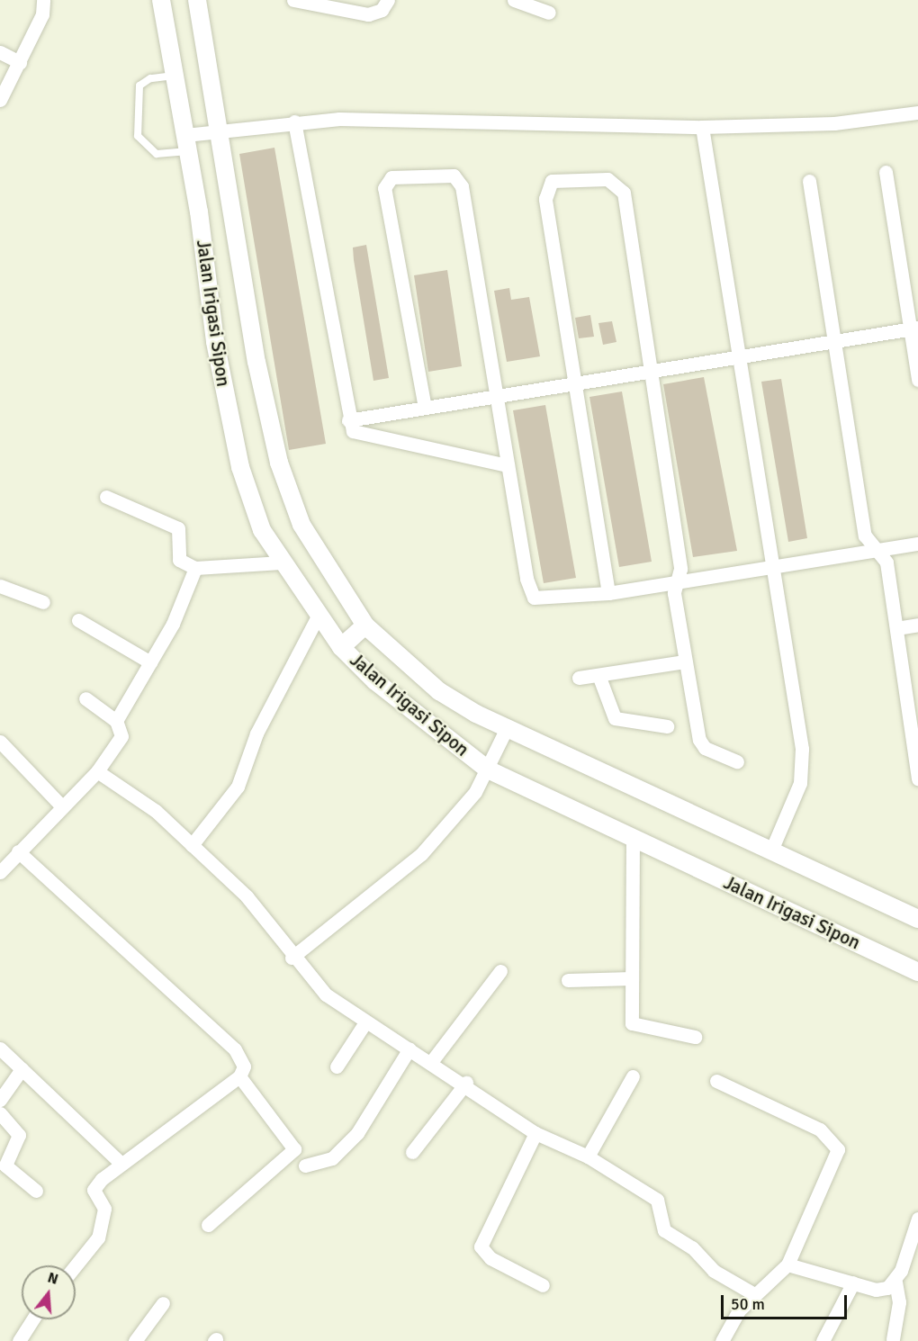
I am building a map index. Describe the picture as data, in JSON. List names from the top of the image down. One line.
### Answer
{"streets":{"street":["Jalan Irigasi Sipon"]},"scale_bar":"50 m","north":"top"}
